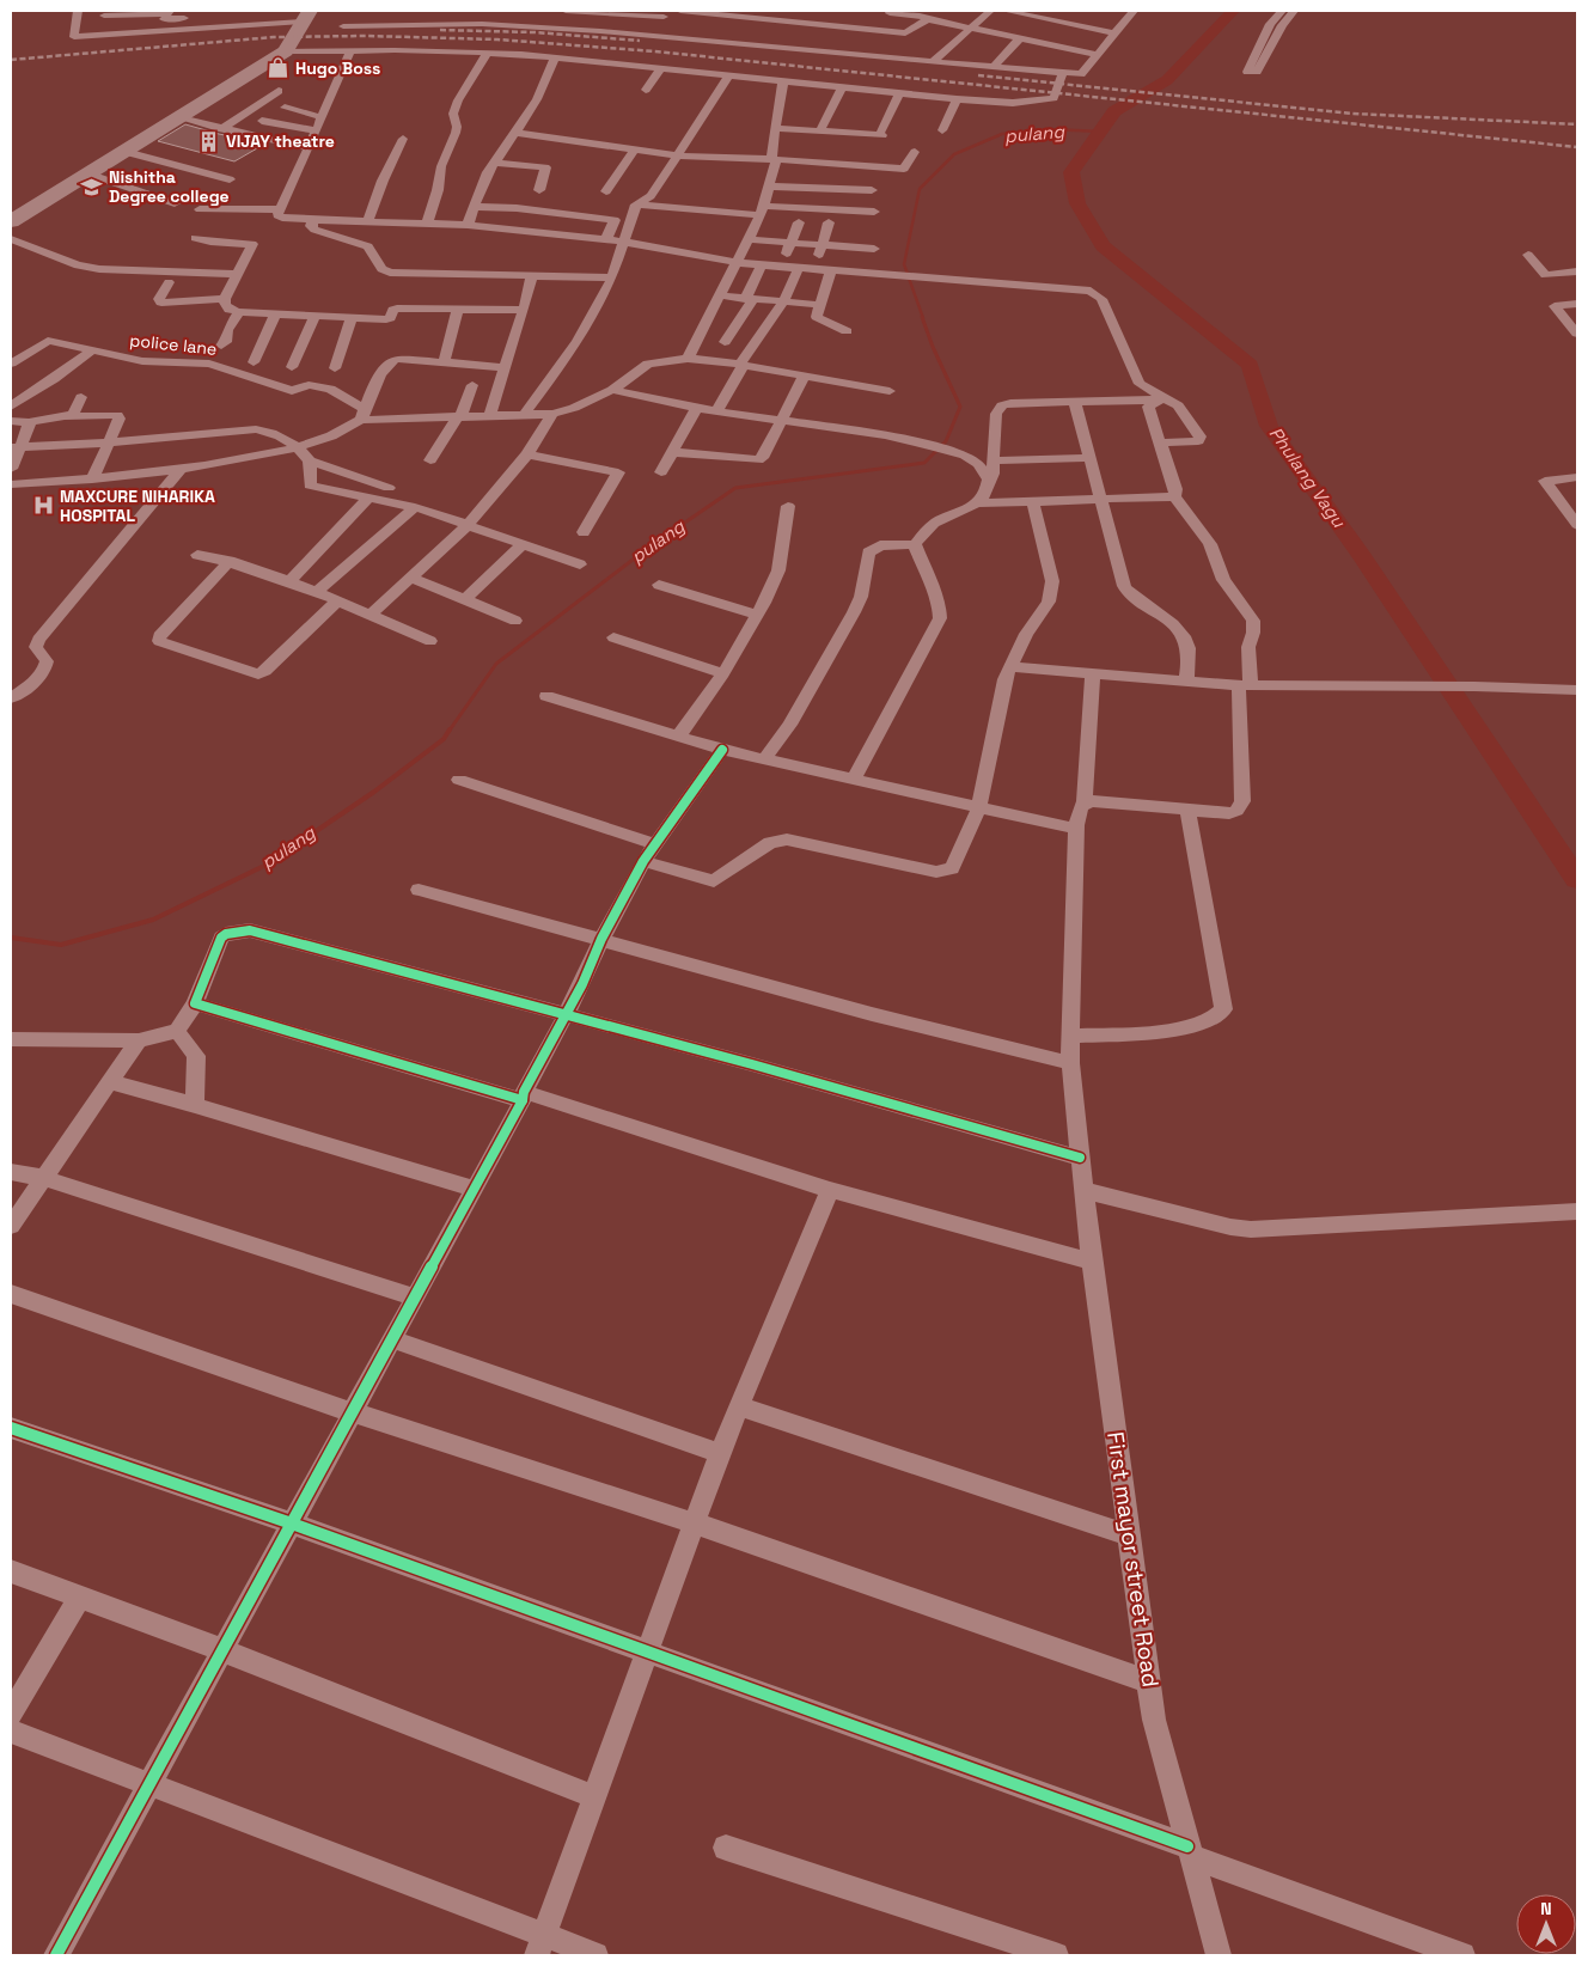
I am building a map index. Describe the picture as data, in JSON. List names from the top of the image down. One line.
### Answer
{"streets":{"street":["police lane","First mayor street Road"]},"water":["pulang","Phulang Vagu"],"places":{"shop":["Hugo Boss"],"building":["VIJAY theatre"],"school or university":["Nishitha Degree college"],"hospital":["MAXCURE NIHARIKA HOSPITAL"]},"north":"top"}
